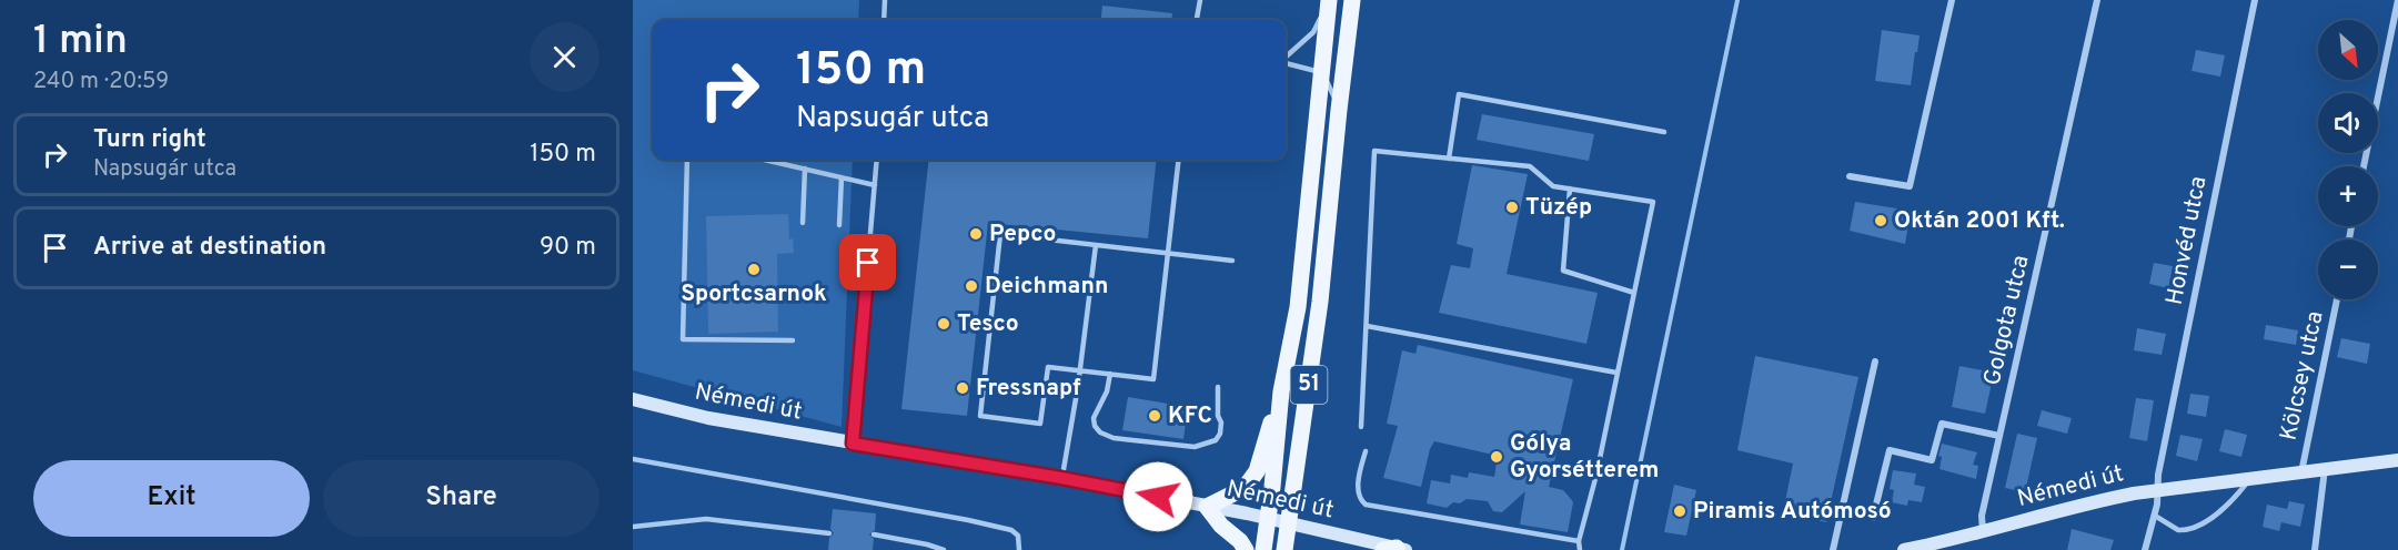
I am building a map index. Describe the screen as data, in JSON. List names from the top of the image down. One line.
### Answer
{"streets":{"main road":["51","Némedi út"],"street":["Honvéd utca","Golgota utca","Kölcsey utca"]},"crossings":[["Honvéd utca","Némedi út"],["Golgota utca","Némedi út"],["Kölcsey utca","Némedi út"],["51","Némedi út"]],"places":["Tüzép","Oktán 2001 Kft.","Pepco","Sportcsarnok","Deichmann","Tesco","Fressnapf","KFC","Gólya Gyorsétterem","Piramis Autómosó"],"north":"bottom right","page":{"heading":["1 min","240 m · 20:59"],"map_buttons":["+","−"],"turn":["150 m","Napsugár utca"],"list":[{"name":"Turn right","note":"Napsugár utca","value":"150 m"},{"name":"Arrive at destination","value":"90 m"}],"buttons":["Exit","Share"]}}
